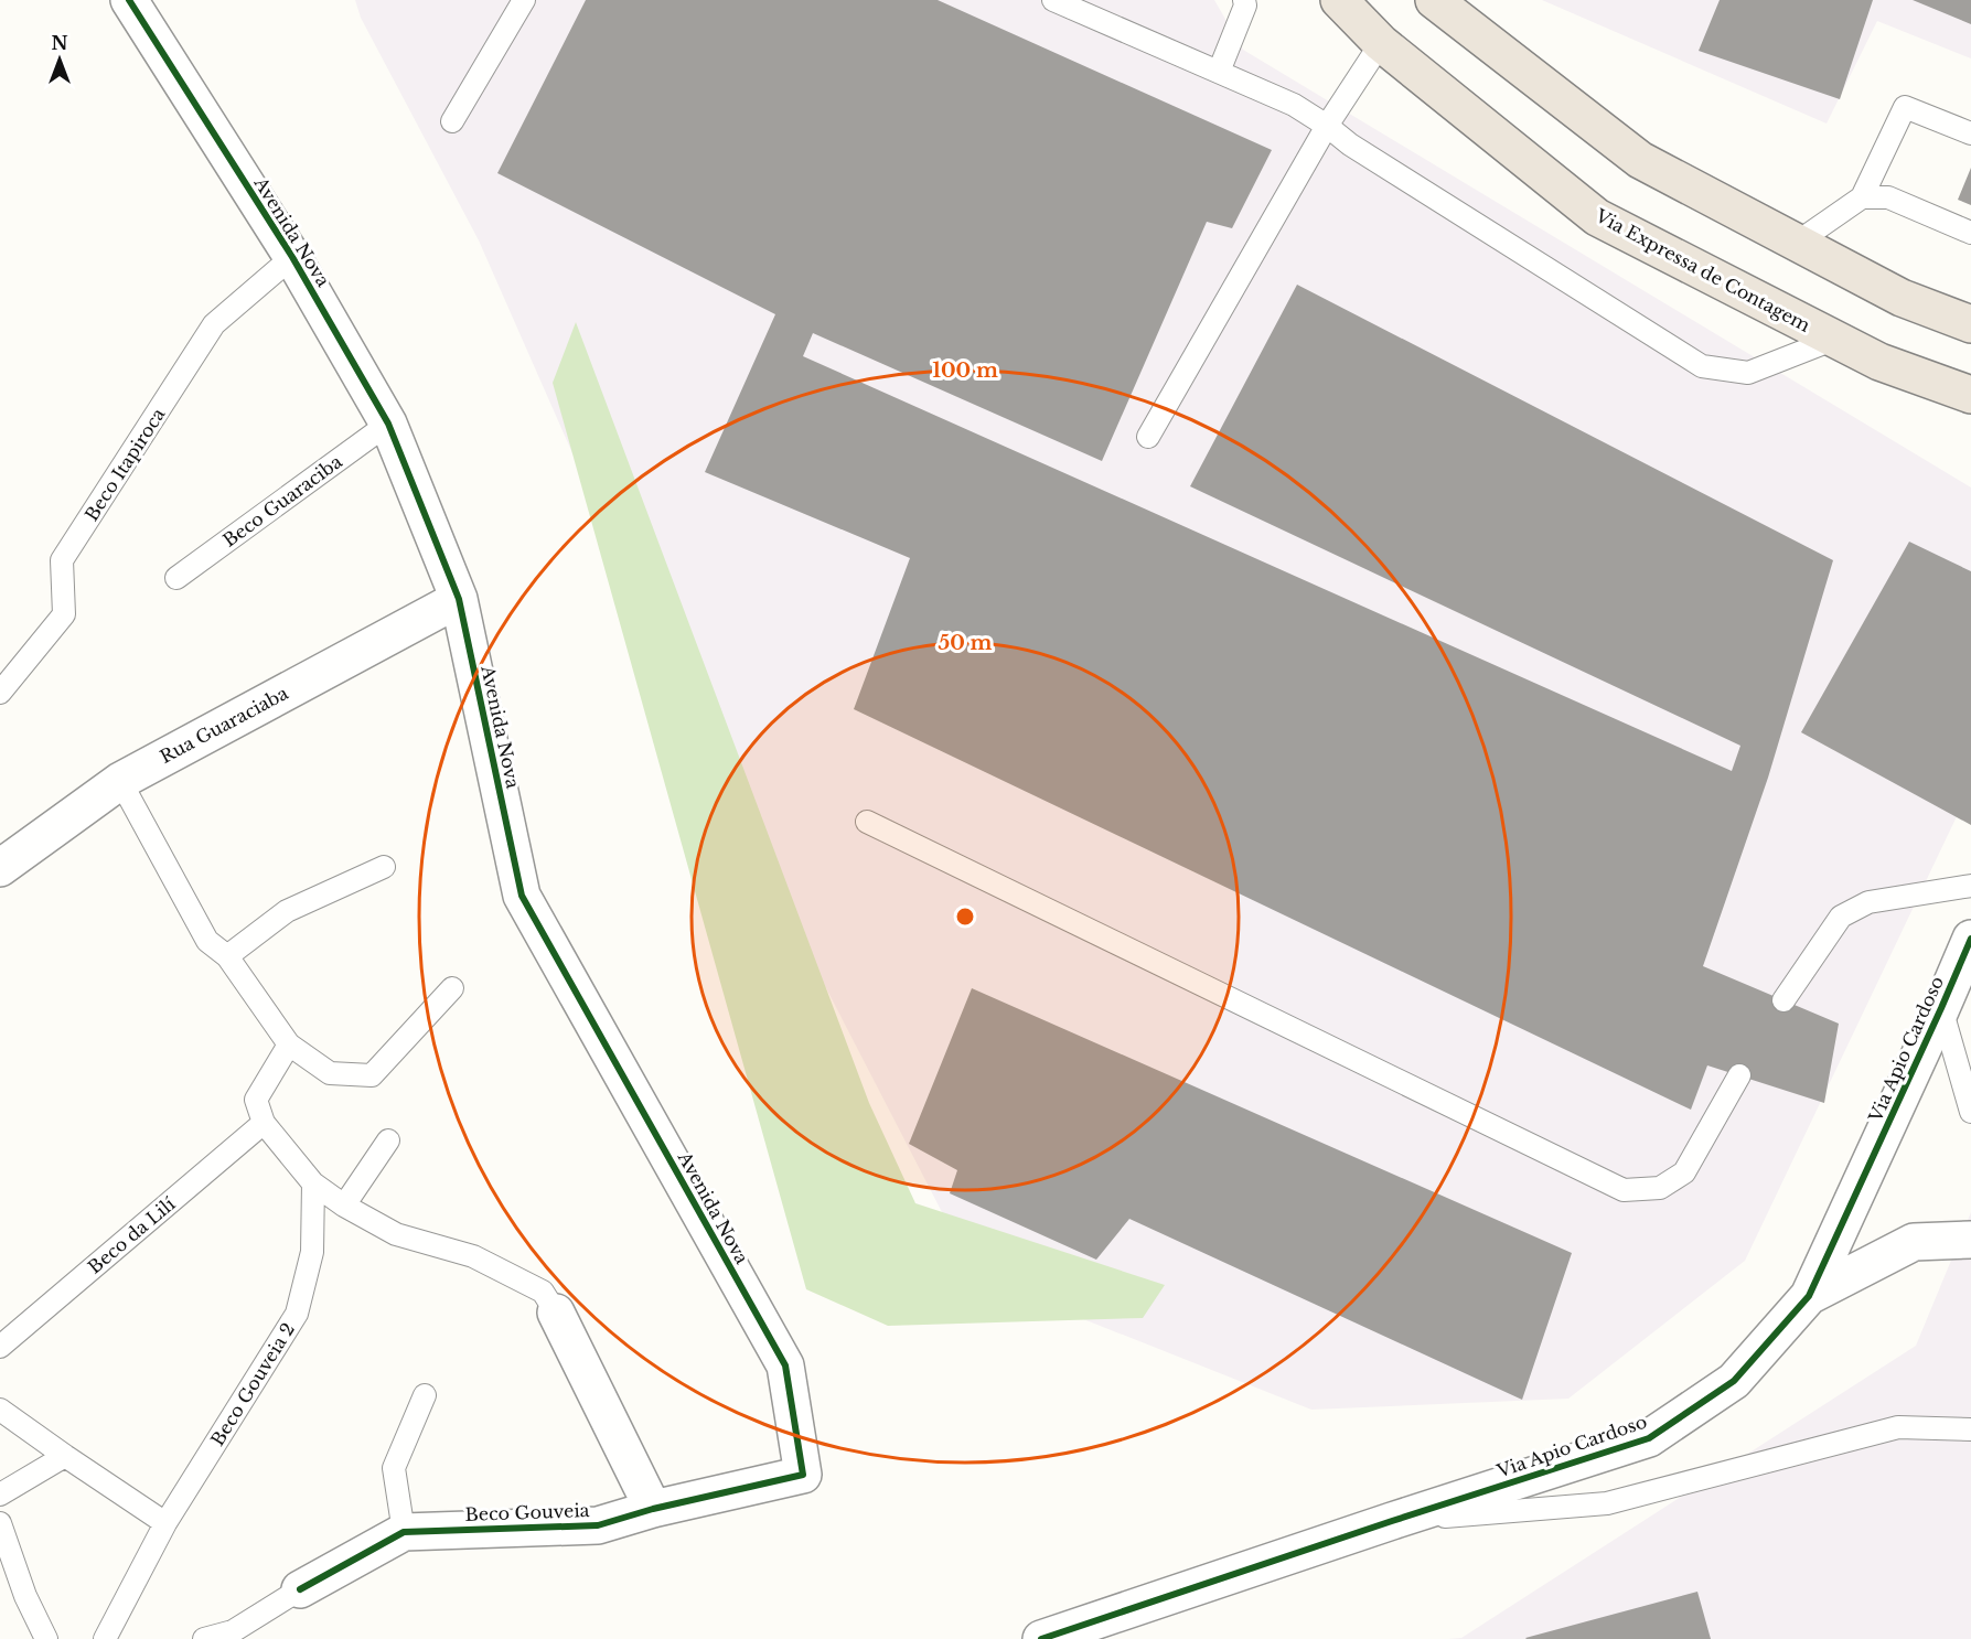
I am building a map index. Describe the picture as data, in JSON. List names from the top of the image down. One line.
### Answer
{"streets":{"highway":["Via Expressa de Contagem"],"street":["Avenida Nova","Rua Guaraciaba","Via Apio Cardoso","Beco Gouveia"],"lane":["Beco Itapiroca","Beco Guaraciba","Beco da Lilí","Beco Gouveia 2"]},"crossings":[["Avenida Nova","Beco Itapiroca"],["Avenida Nova","Beco Guaraciba"],["Avenida Nova","Rua Guaraciaba"],["Avenida Nova","Beco Gouveia"]],"north":"top","rings":["100 m","50 m"]}
